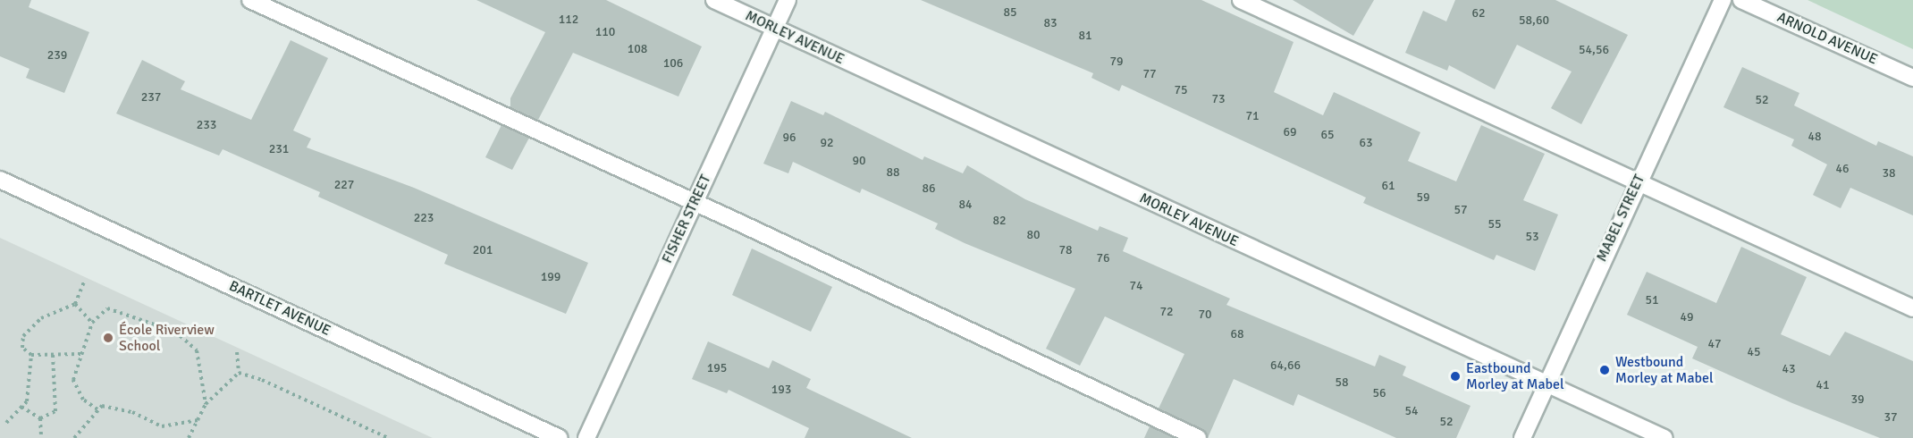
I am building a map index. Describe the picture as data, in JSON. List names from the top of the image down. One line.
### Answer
{"streets":{"street":["MORLEY AVENUE","ARNOLD AVENUE","MABEL STREET","FISHER STREET","BARTLET AVENUE"]},"crossings":[["MORLEY AVENUE","MABEL STREET"],["MORLEY AVENUE","FISHER STREET"]],"places":["École Riverview School","Westbound Morley at Mabel","Eastbound Morley at Mabel"],"house_numbers":["85","62","112","58,60","83","110","81","108","54,56","239","79","106","77","75","237","73","52","71","233","69","65","48","96","92","63","231","90","46","88","38","227","61","86","59","84","57","223","82","55","80","53","201","78","76","199","74","51","72","70","49","68","47","45","64,66","195","43","58","41","193","56","39","54","37","52"]}
